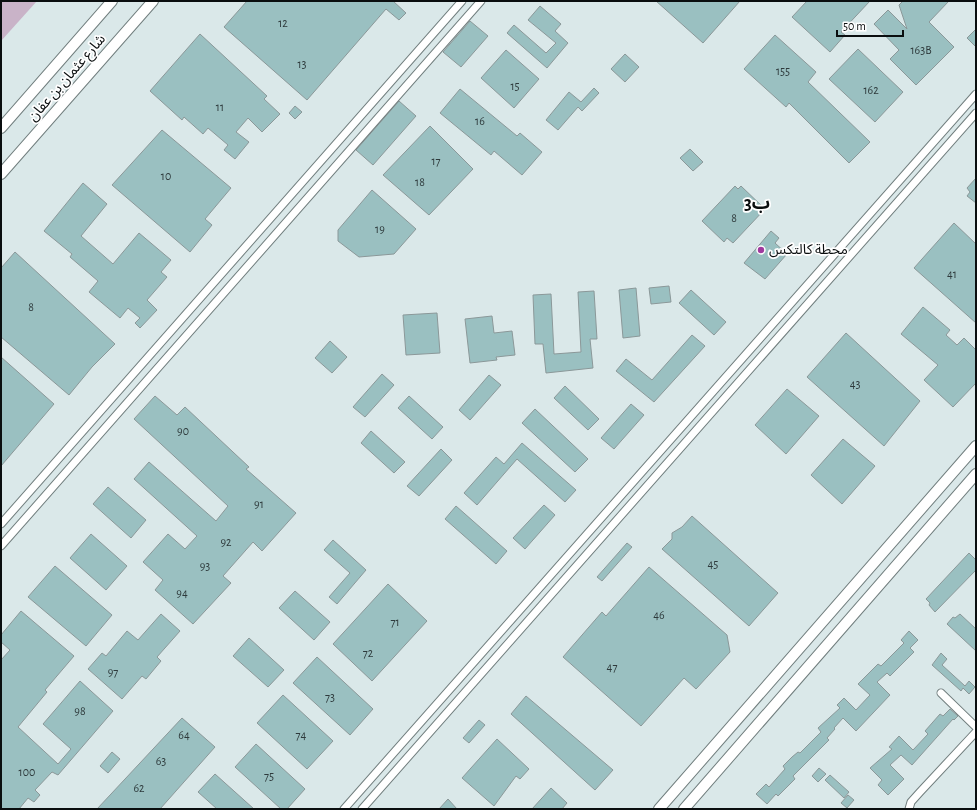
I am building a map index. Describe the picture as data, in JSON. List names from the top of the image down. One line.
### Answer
{"streets":{"street":["شارع عثمان بن عفان"]},"districts":["ب3"],"places":["محطة كالتكس"],"house_numbers":["12","163B","13","155","15","162","11","16","17","10","18","8","19","41","8","43","90","91","92","45","93","94","46","71","72","47","97","73","98","64","74","63","100","75","62"],"scale_bar":"50 m"}
